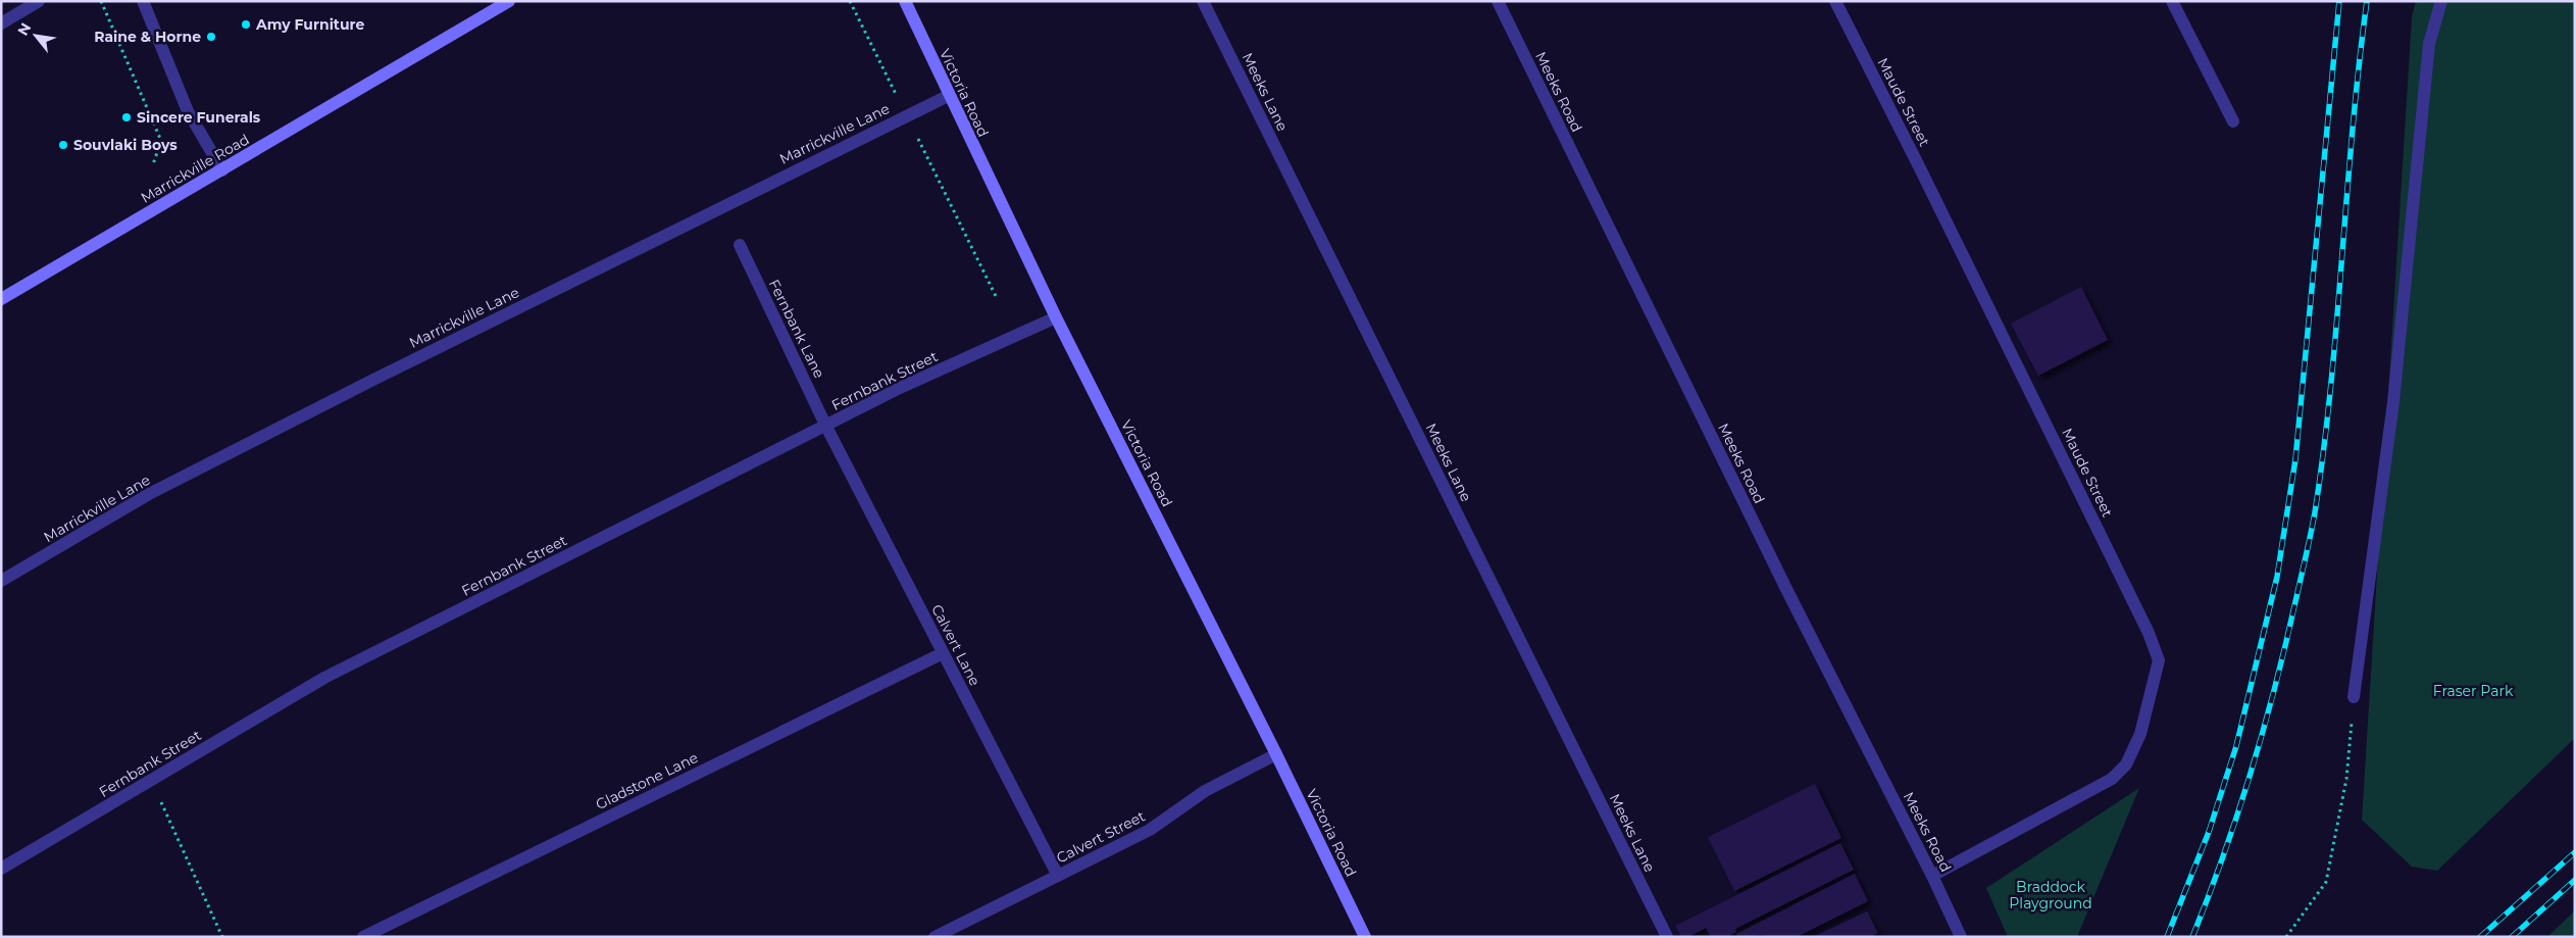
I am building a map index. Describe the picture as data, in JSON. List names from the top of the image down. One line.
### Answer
{"streets":{"street":["Meeks Lane","Meeks Road","Victoria Road","Maude Street","Marrickville Lane","Marrickville Road","Fernbank Lane","Fernbank Street","Calvert Lane","Gladstone Lane","Calvert Street"]},"crossings":[["Meeks Road","Maude Street"],["Victoria Road","Marrickville Lane"],["Victoria Road","Fernbank Street"],["Victoria Road","Calvert Street"],["Fernbank Lane","Fernbank Street"],["Fernbank Lane","Calvert Lane"],["Fernbank Street","Calvert Lane"],["Calvert Lane","Gladstone Lane"],["Calvert Lane","Calvert Street"]],"parks":["Fraser Park","Braddock Playground"],"places":["Amy Furniture","Raine & Horne","Sincere Funerals","Souvlaki Boys"],"north":"top left"}
